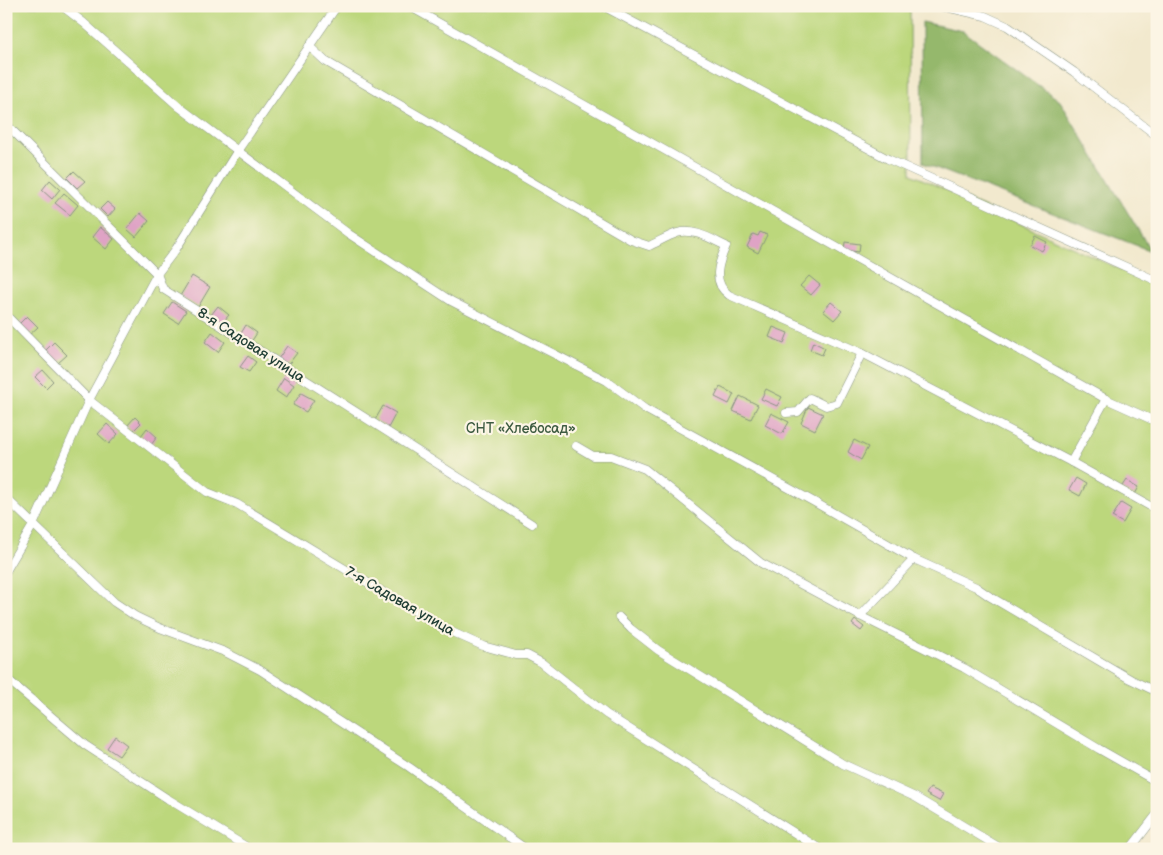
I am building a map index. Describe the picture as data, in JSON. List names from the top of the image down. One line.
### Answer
{"streets":{"lane":["8-я Садовая улица","7-я Садовая улица"]},"parks":["СНТ «Хлебосад»"]}
